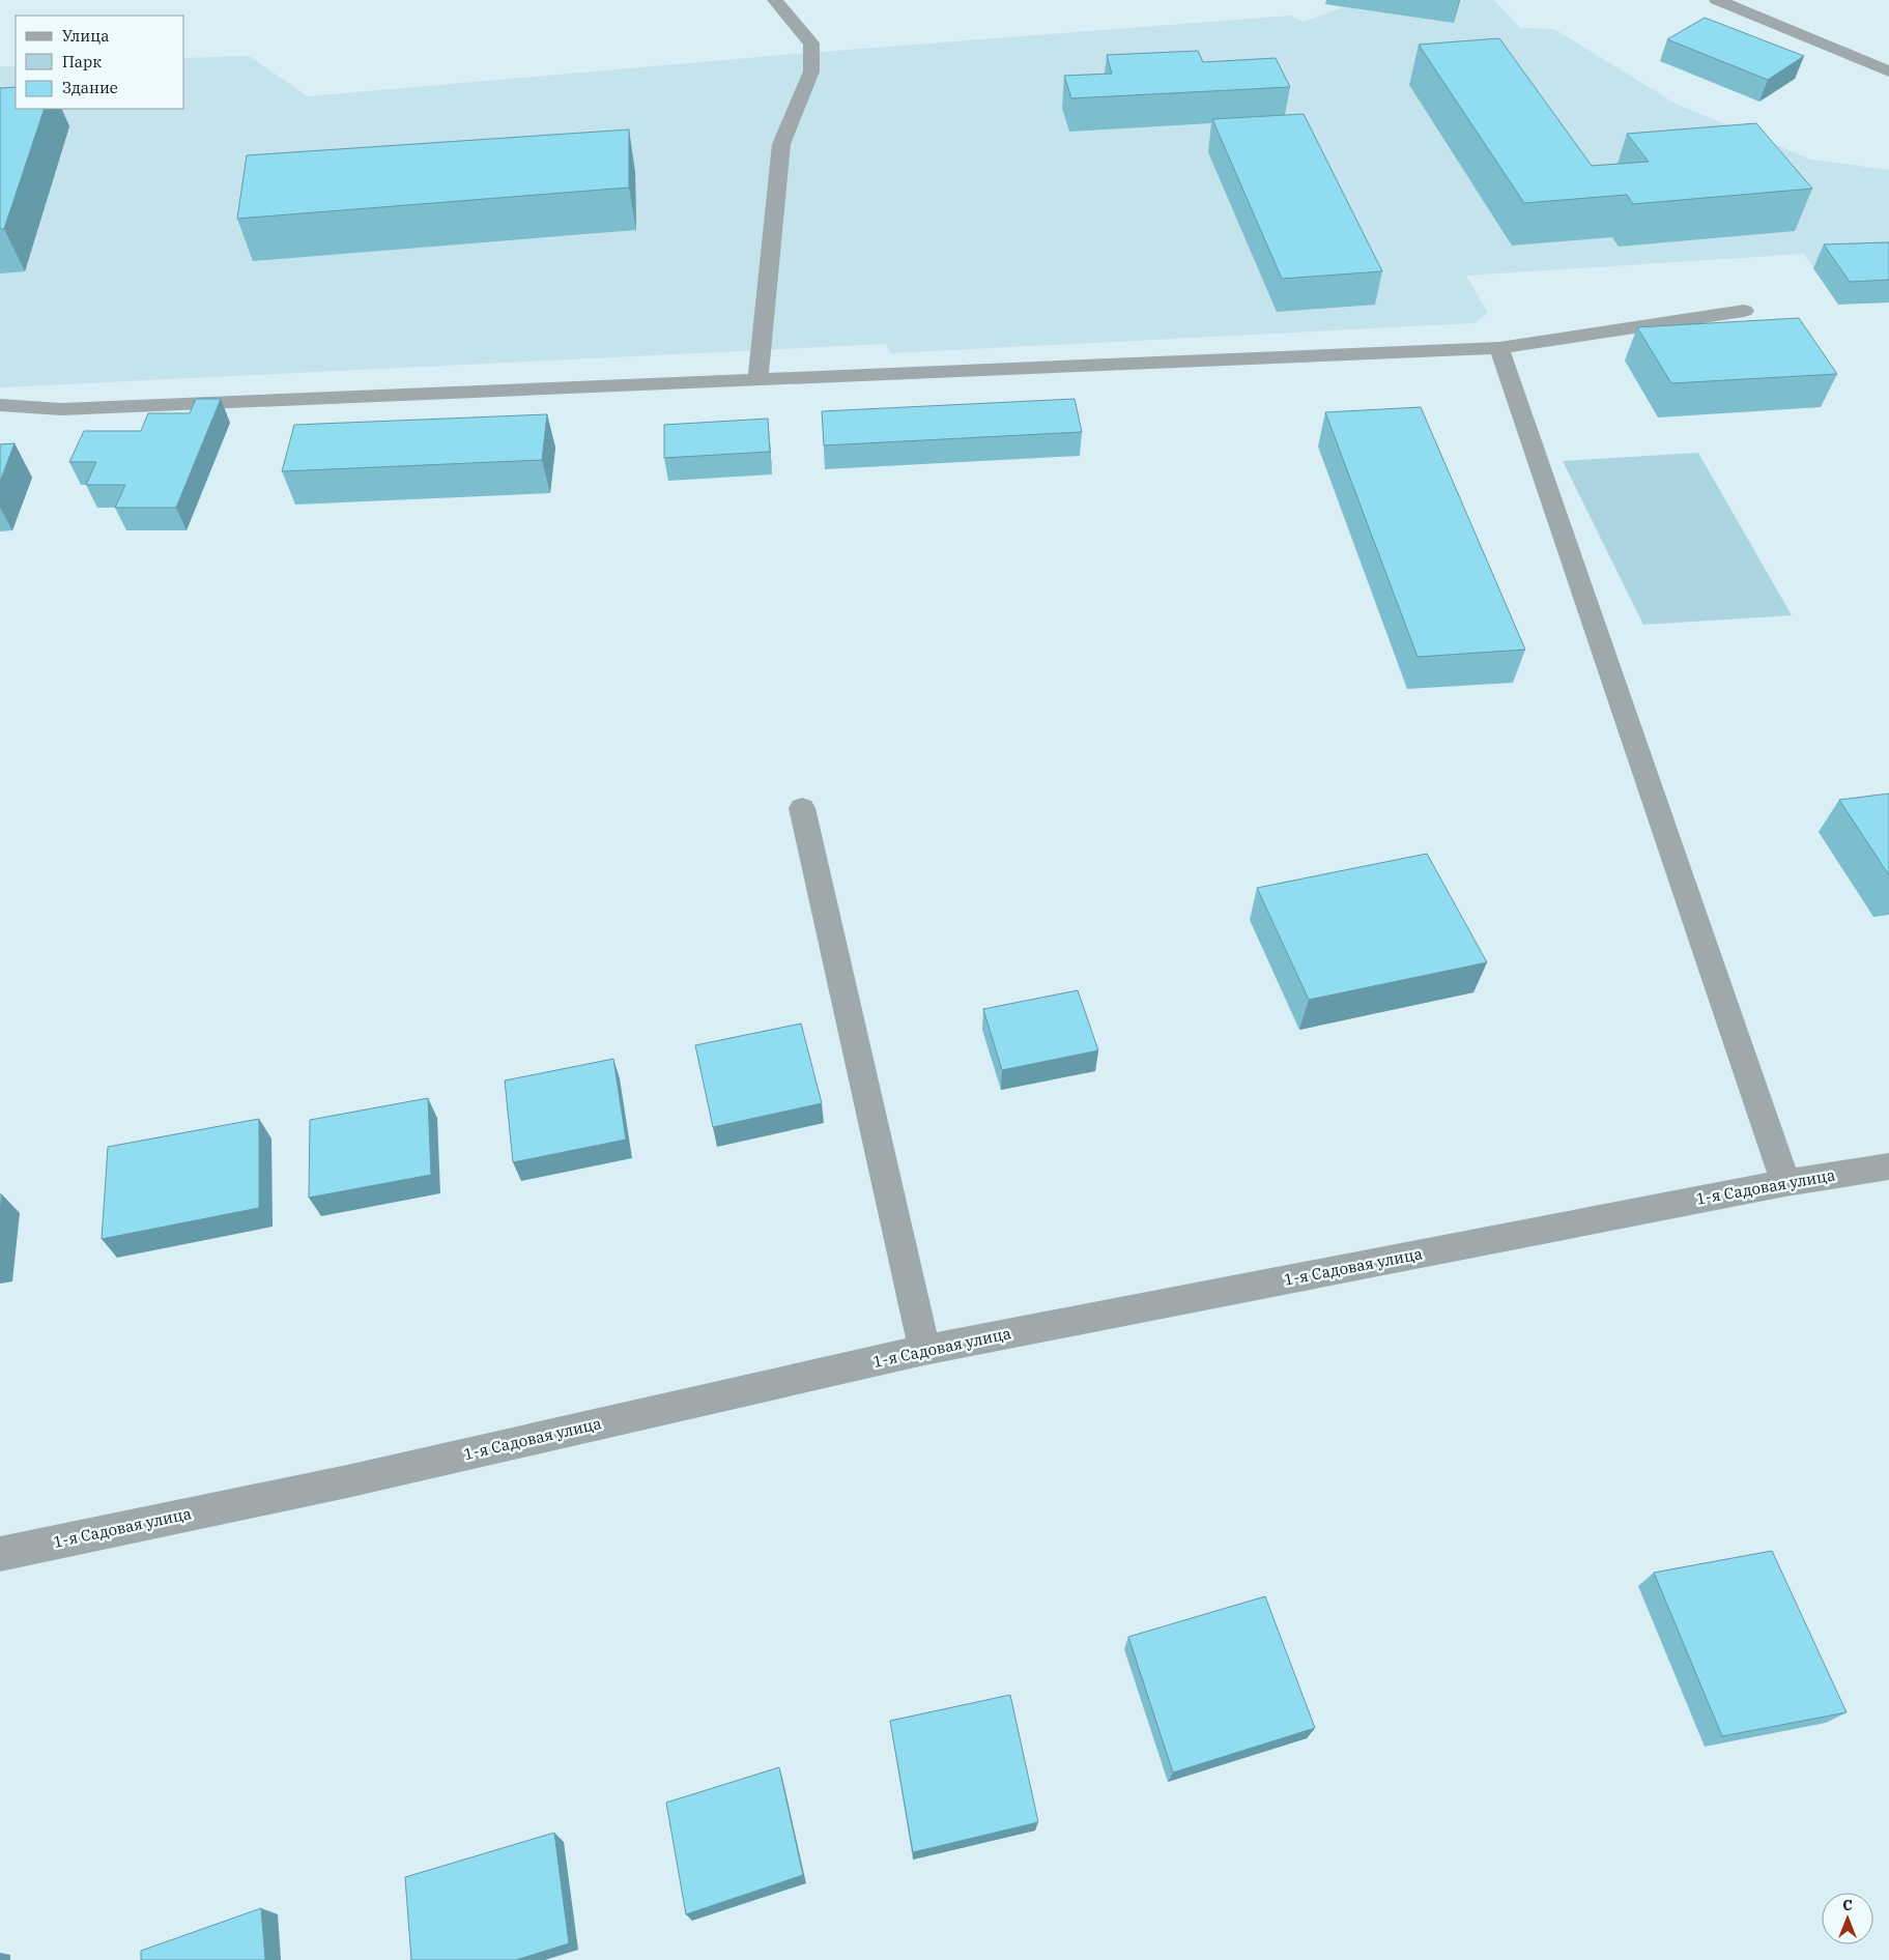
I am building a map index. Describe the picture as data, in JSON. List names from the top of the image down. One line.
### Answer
{"streets":{"street":["1-я Садовая улица"]},"legend":["Улица","Парк","Здание"],"north":"top"}
